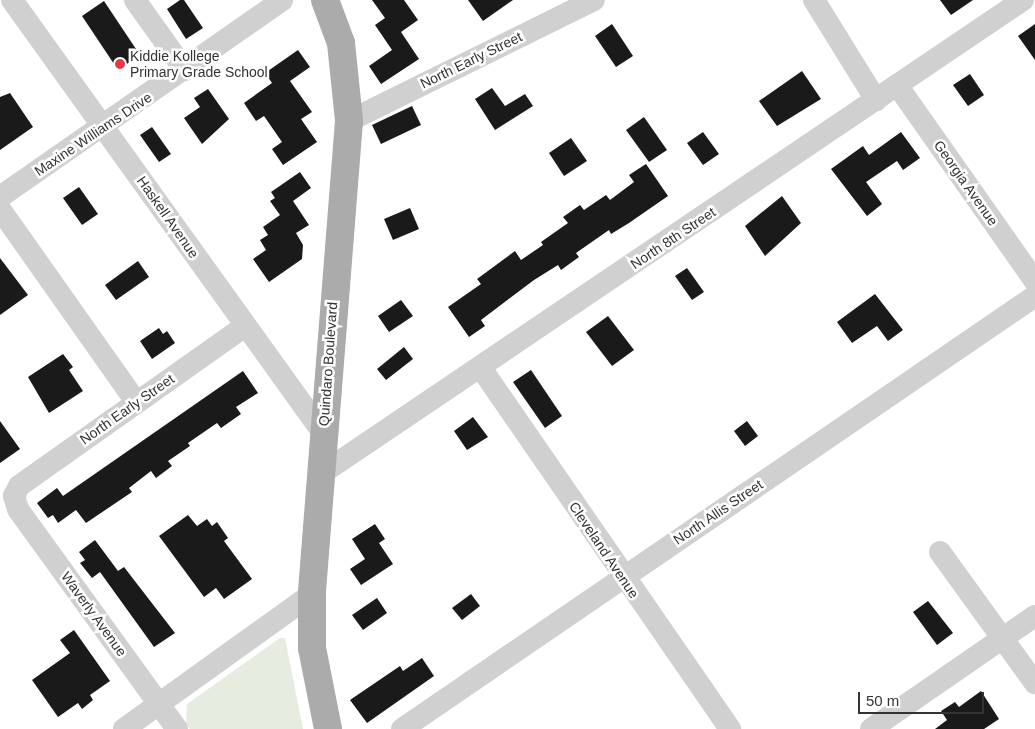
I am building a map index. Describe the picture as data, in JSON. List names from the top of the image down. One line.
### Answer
{"streets":{"main road":["Quindaro Boulevard"],"street":["North Early Street","Maxine Williams Drive","Georgia Avenue","Haskell Avenue","North 8th Street","North Allis Street","Cleveland Avenue","Waverly Avenue"]},"crossings":[["North Early Street","Haskell Avenue"],["North Early Street","Quindaro Boulevard"],["North Early Street","Waverly Avenue"],["Maxine Williams Drive","Haskell Avenue"],["Georgia Avenue","North 8th Street"],["Haskell Avenue","Quindaro Boulevard"],["North 8th Street","Quindaro Boulevard"],["North 8th Street","Cleveland Avenue"],["North Allis Street","Cleveland Avenue"]],"places":["Kiddie Kollege Primary Grade School"],"scale_bar":"50 m"}
